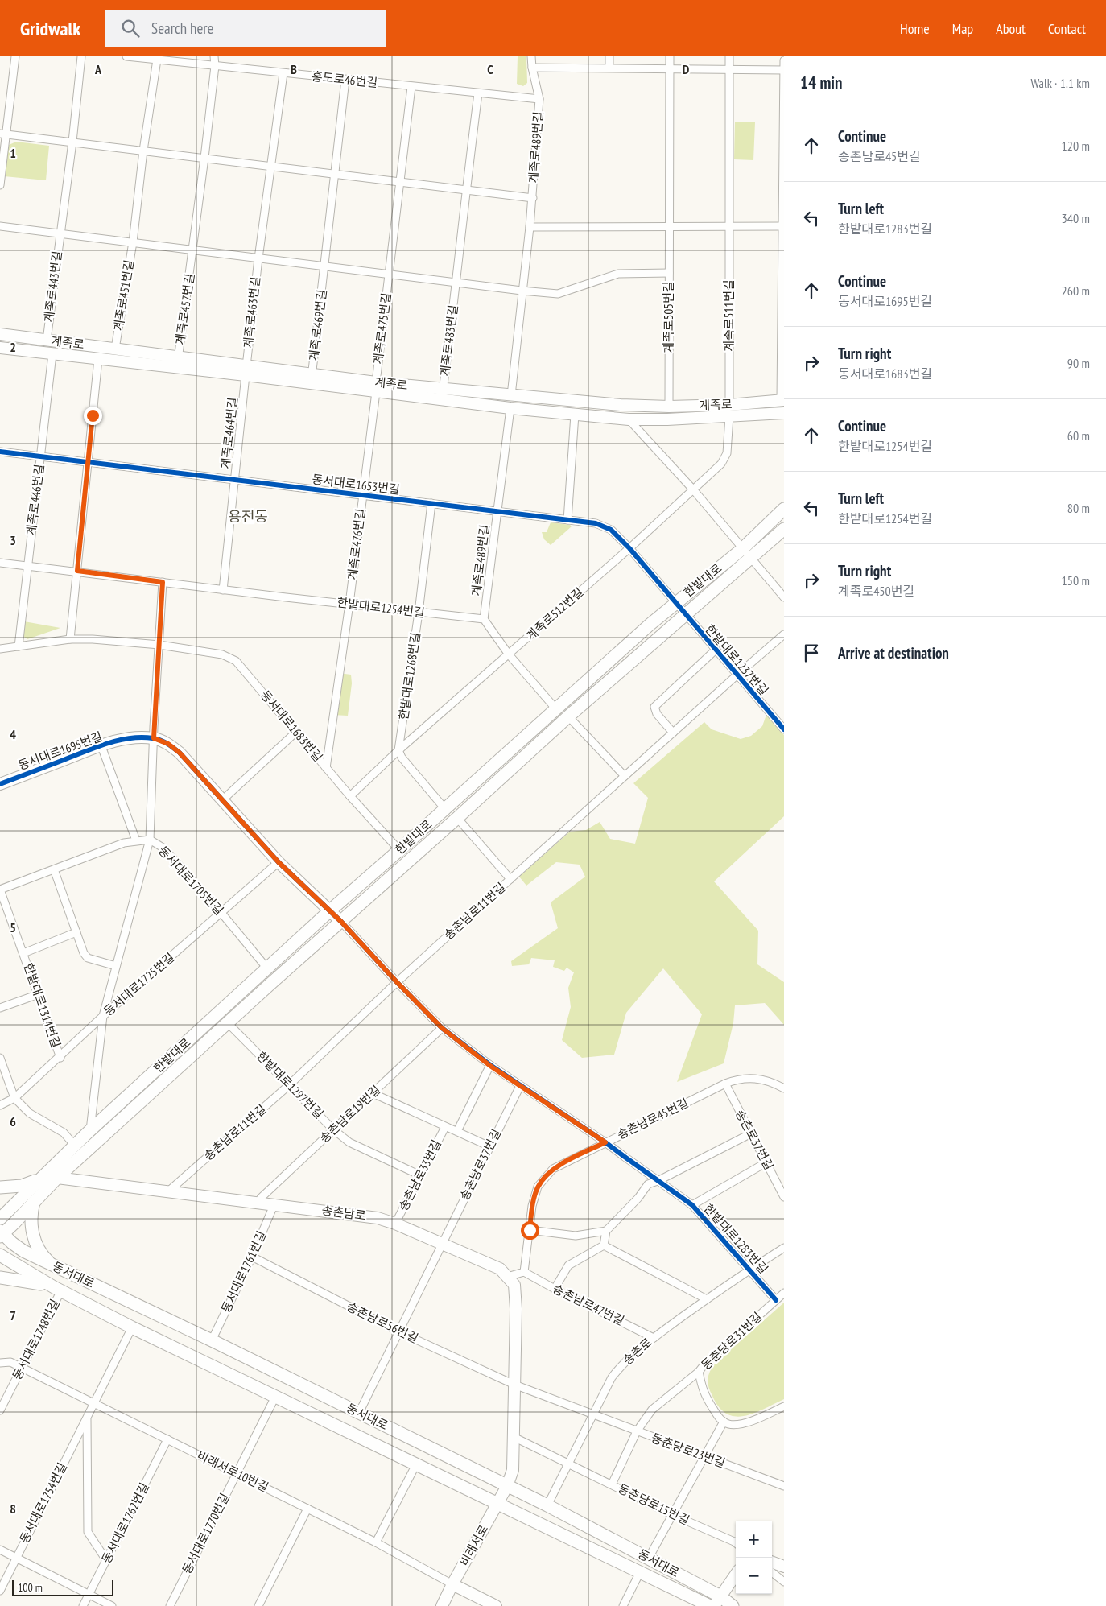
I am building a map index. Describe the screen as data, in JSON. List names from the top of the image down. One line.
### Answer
{"streets":{"main road":["한밭대로","동서대로"],"street":["홍도로46번길","계족로489번길","계족로443번길","계족로451번길","계족로457번길","계족로463번길","계족로511번길","계족로505번길","계족로469번길","계족로475번길","계족로483번길","계족로","계족로464번길","동서대로1653번길","계족로446번길","계족로476번길","한밭대로1254번길","계족로512번길","한밭대로1237번길","한밭대로1268번길","동서대로1683번길","동서대로1695번길","동서대로1705번길","송촌남로11번길","동서대로1725번길","한밭대로1314번길","한밭대로1297번길","송촌남로19번길","송촌남로45번길","송촌로37번길","송촌남로37번길","송촌남로33번길","송촌남로","한밭대로1283번길","동서대로1761번길","송촌남로47번길","송촌남로56번길","동서대로1748번길","동춘당로31번길","송촌로","동춘당로23번길","비래서로10번길","동서대로1754번길","동춘당로15번길","동서대로1762번길","동서대로1770번길","비래서로"]},"crossings":[["홍도로46번길","계족로489번길"],["홍도로46번길","계족로451번길"],["홍도로46번길","계족로457번길"],["홍도로46번길","계족로463번길"],["홍도로46번길","계족로469번길"],["홍도로46번길","계족로475번길"],["홍도로46번길","계족로483번길"],["계족로489번길","계족로"],["계족로489번길","동서대로1653번길"],["계족로489번길","한밭대로1254번길"],["계족로443번길","계족로451번길"],["계족로443번길","계족로"],["계족로451번길","계족로457번길"],["계족로451번길","계족로"],["계족로457번길","계족로"],["계족로463번길","계족로"],["계족로463번길","계족로464번길"],["계족로511번길","계족로"],["계족로511번길","계족로512번길"],["계족로505번길","계족로"],["계족로469번길","계족로"],["계족로475번길","계족로"],["계족로475번길","계족로476번길"],["계족로483번길","계족로"],["계족로","계족로464번길"],["계족로","계족로446번길"],["계족로","계족로476번길"],["계족로","계족로512번길"],["계족로464번길","동서대로1653번길"],["계족로464번길","한밭대로1254번길"],["동서대로1653번길","계족로446번길"],["동서대로1653번길","계족로476번길"],["동서대로1653번길","한밭대로"],["동서대로1653번길","계족로512번길"],["동서대로1653번길","한밭대로1237번길"],["동서대로1653번길","한밭대로1268번길"],["계족로446번길","한밭대로1254번길"],["계족로446번길","동서대로1683번길"],["계족로476번길","한밭대로1254번길"],["계족로476번길","동서대로1683번길"],["한밭대로","한밭대로1237번길"],["한밭대로","동서대로1683번길"],["한밭대로","동서대로1695번길"],["한밭대로","동서대로1705번길"],["한밭대로","한밭대로1297번길"],["한밭대로","송촌남로"],["한밭대로","한밭대로1283번길"],["한밭대로","동서대로"],["한밭대로1254번길","한밭대로1268번길"],["계족로512번길","한밭대로1268번길"],["계족로512번길","동서대로1683번길"],["한밭대로1237번길","송촌남로11번길"],["동서대로1695번길","동서대로1725번길"],["동서대로1695번길","한밭대로1283번길"],["동서대로1705번길","동서대로1725번길"],["송촌남로11번길","한밭대로1297번길"],["송촌남로11번길","송촌남로"],["송촌남로11번길","한밭대로1283번길"],["동서대로1725번길","한밭대로1314번길"],["한밭대로1297번길","송촌남로19번길"],["한밭대로1297번길","송촌남로33번길"],["송촌남로19번길","송촌남로33번길"],["송촌남로19번길","송촌남로"],["송촌남로19번길","한밭대로1283번길"],["송촌남로45번길","송촌로37번길"],["송촌남로45번길","한밭대로1283번길"],["송촌남로45번길","송촌남로47번길"],["송촌남로37번길","송촌남로33번길"],["송촌남로37번길","송촌남로"],["송촌남로37번길","한밭대로1283번길"],["송촌남로37번길","동서대로"],["송촌남로37번길","송촌남로56번길"],["송촌남로33번길","송촌남로"],["송촌남로","동서대로1761번길"],["송촌남로","동서대로"],["송촌남로","송촌남로56번길"],["송촌남로","동춘당로15번길"],["송촌남로","비래서로"],["한밭대로1283번길","동춘당로31번길"],["한밭대로1283번길","송촌로"],["동서대로1761번길","동서대로"],["동서대로1761번길","송촌남로56번길"],["동서대로","동서대로1748번길"],["동서대로","송촌로"],["동서대로","동서대로1754번길"],["동서대로","동서대로1770번길"],["동서대로","비래서로"],["송촌남로47번길","송촌로"],["동서대로1748번길","비래서로10번길"],["송촌로","동춘당로23번길"],["송촌로","동춘당로15번길"],["비래서로10번길","동서대로1754번길"],["비래서로10번길","동서대로1762번길"],["비래서로10번길","동서대로1770번길"],["비래서로10번길","비래서로"],["동서대로1754번길","동서대로1762번길"]],"districts":["용전동"],"scale_bar":"100 m","page":{"header":"Gridwalk","search":"Search here","nav":["Home","Map","About","Contact"],"heading":["14 min","Walk · 1.1 km"],"list":[["Continue","송촌남로45번길","120 m"],["Turn left","한밭대로1283번길","340 m"],["Continue","동서대로1695번길","260 m"],["Turn right","동서대로1683번길","90 m"],["Continue","한밭대로1254번길","60 m"],["Turn left","한밭대로1254번길","80 m"],["Turn right","계족로450번길","150 m"],"Arrive at destination"],"map_buttons":["+","−"],"scale":"100 m"},"grid":{"columns":["A","B","C","D"],"rows":["1","2","3","4","5","6","7","8"]}}
